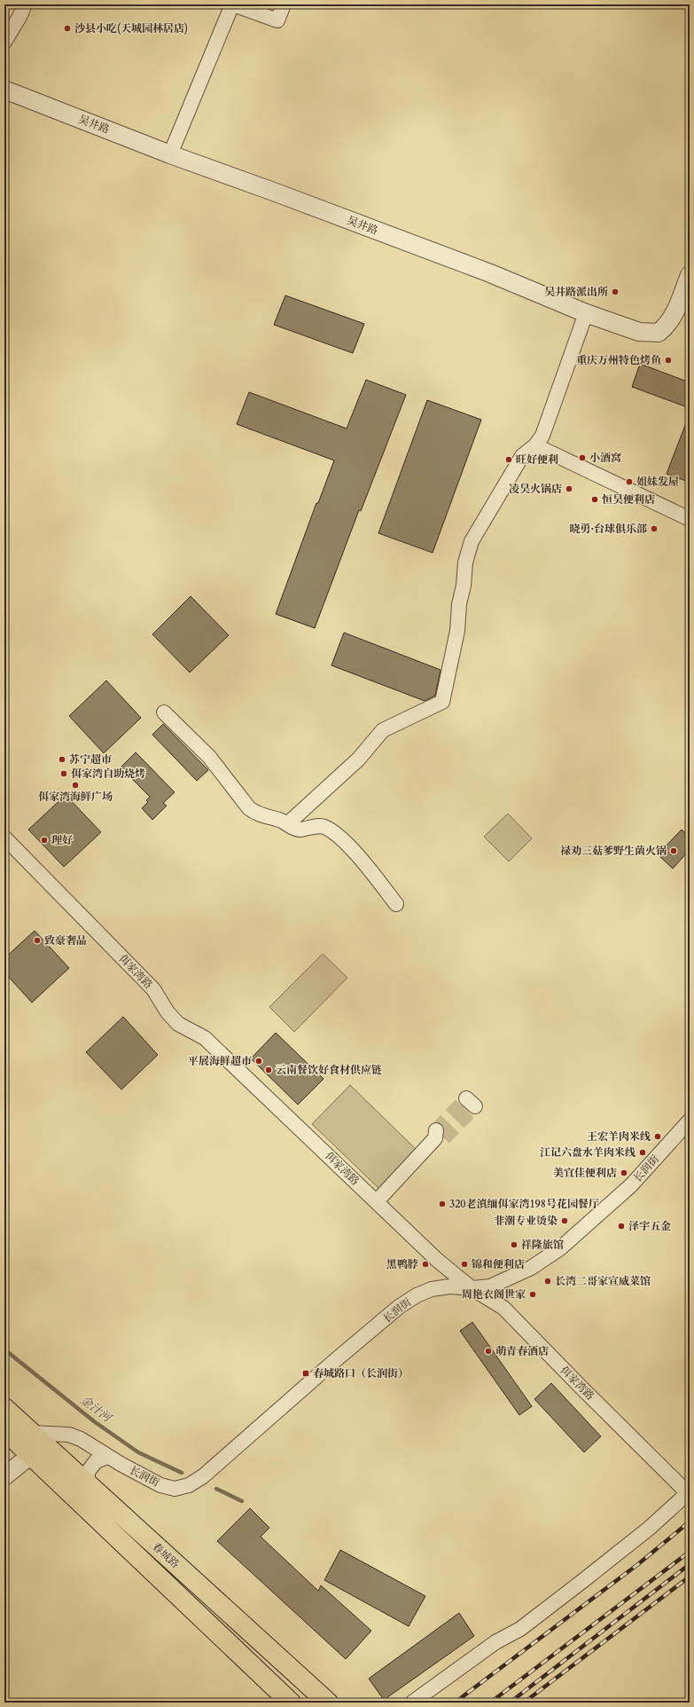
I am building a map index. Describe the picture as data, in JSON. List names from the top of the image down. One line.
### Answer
{"streets":{"main road":["春城路"],"street":["吴井路","佴家湾路","长润街"]},"crossings":[["佴家湾路","长润街"],["长润街","春城路"]],"water":["金汁河"],"places":{"other":["沙县小吃(天城园林居店)","吴井路派出所","重庆万州特色烤鱼","小酒窝","旺好便利","姐妹发屋","凌昊火锅店","恒昊便利店","晓勇·台球俱乐部","苏宁超市","佴家湾自助烧烤","佴家湾海鲜广场","理好","禄劝三菇爹野生菌火锅","致豪奢品","平展海鲜超市","云南餐饮好食材供应链","王宏羊肉米线","江记六盘水羊肉米线","美宜佳便利店","320老滇缅佴家湾198号花园餐厅","非潮专业烫染","泽宇五金","祥隆旅馆","黑鸭脖","锦和便利店","长湾二哥家宣威菜馆","周艳衣阁世家","萌青春酒店"],"transit":["春城路口（长润街）"]}}
